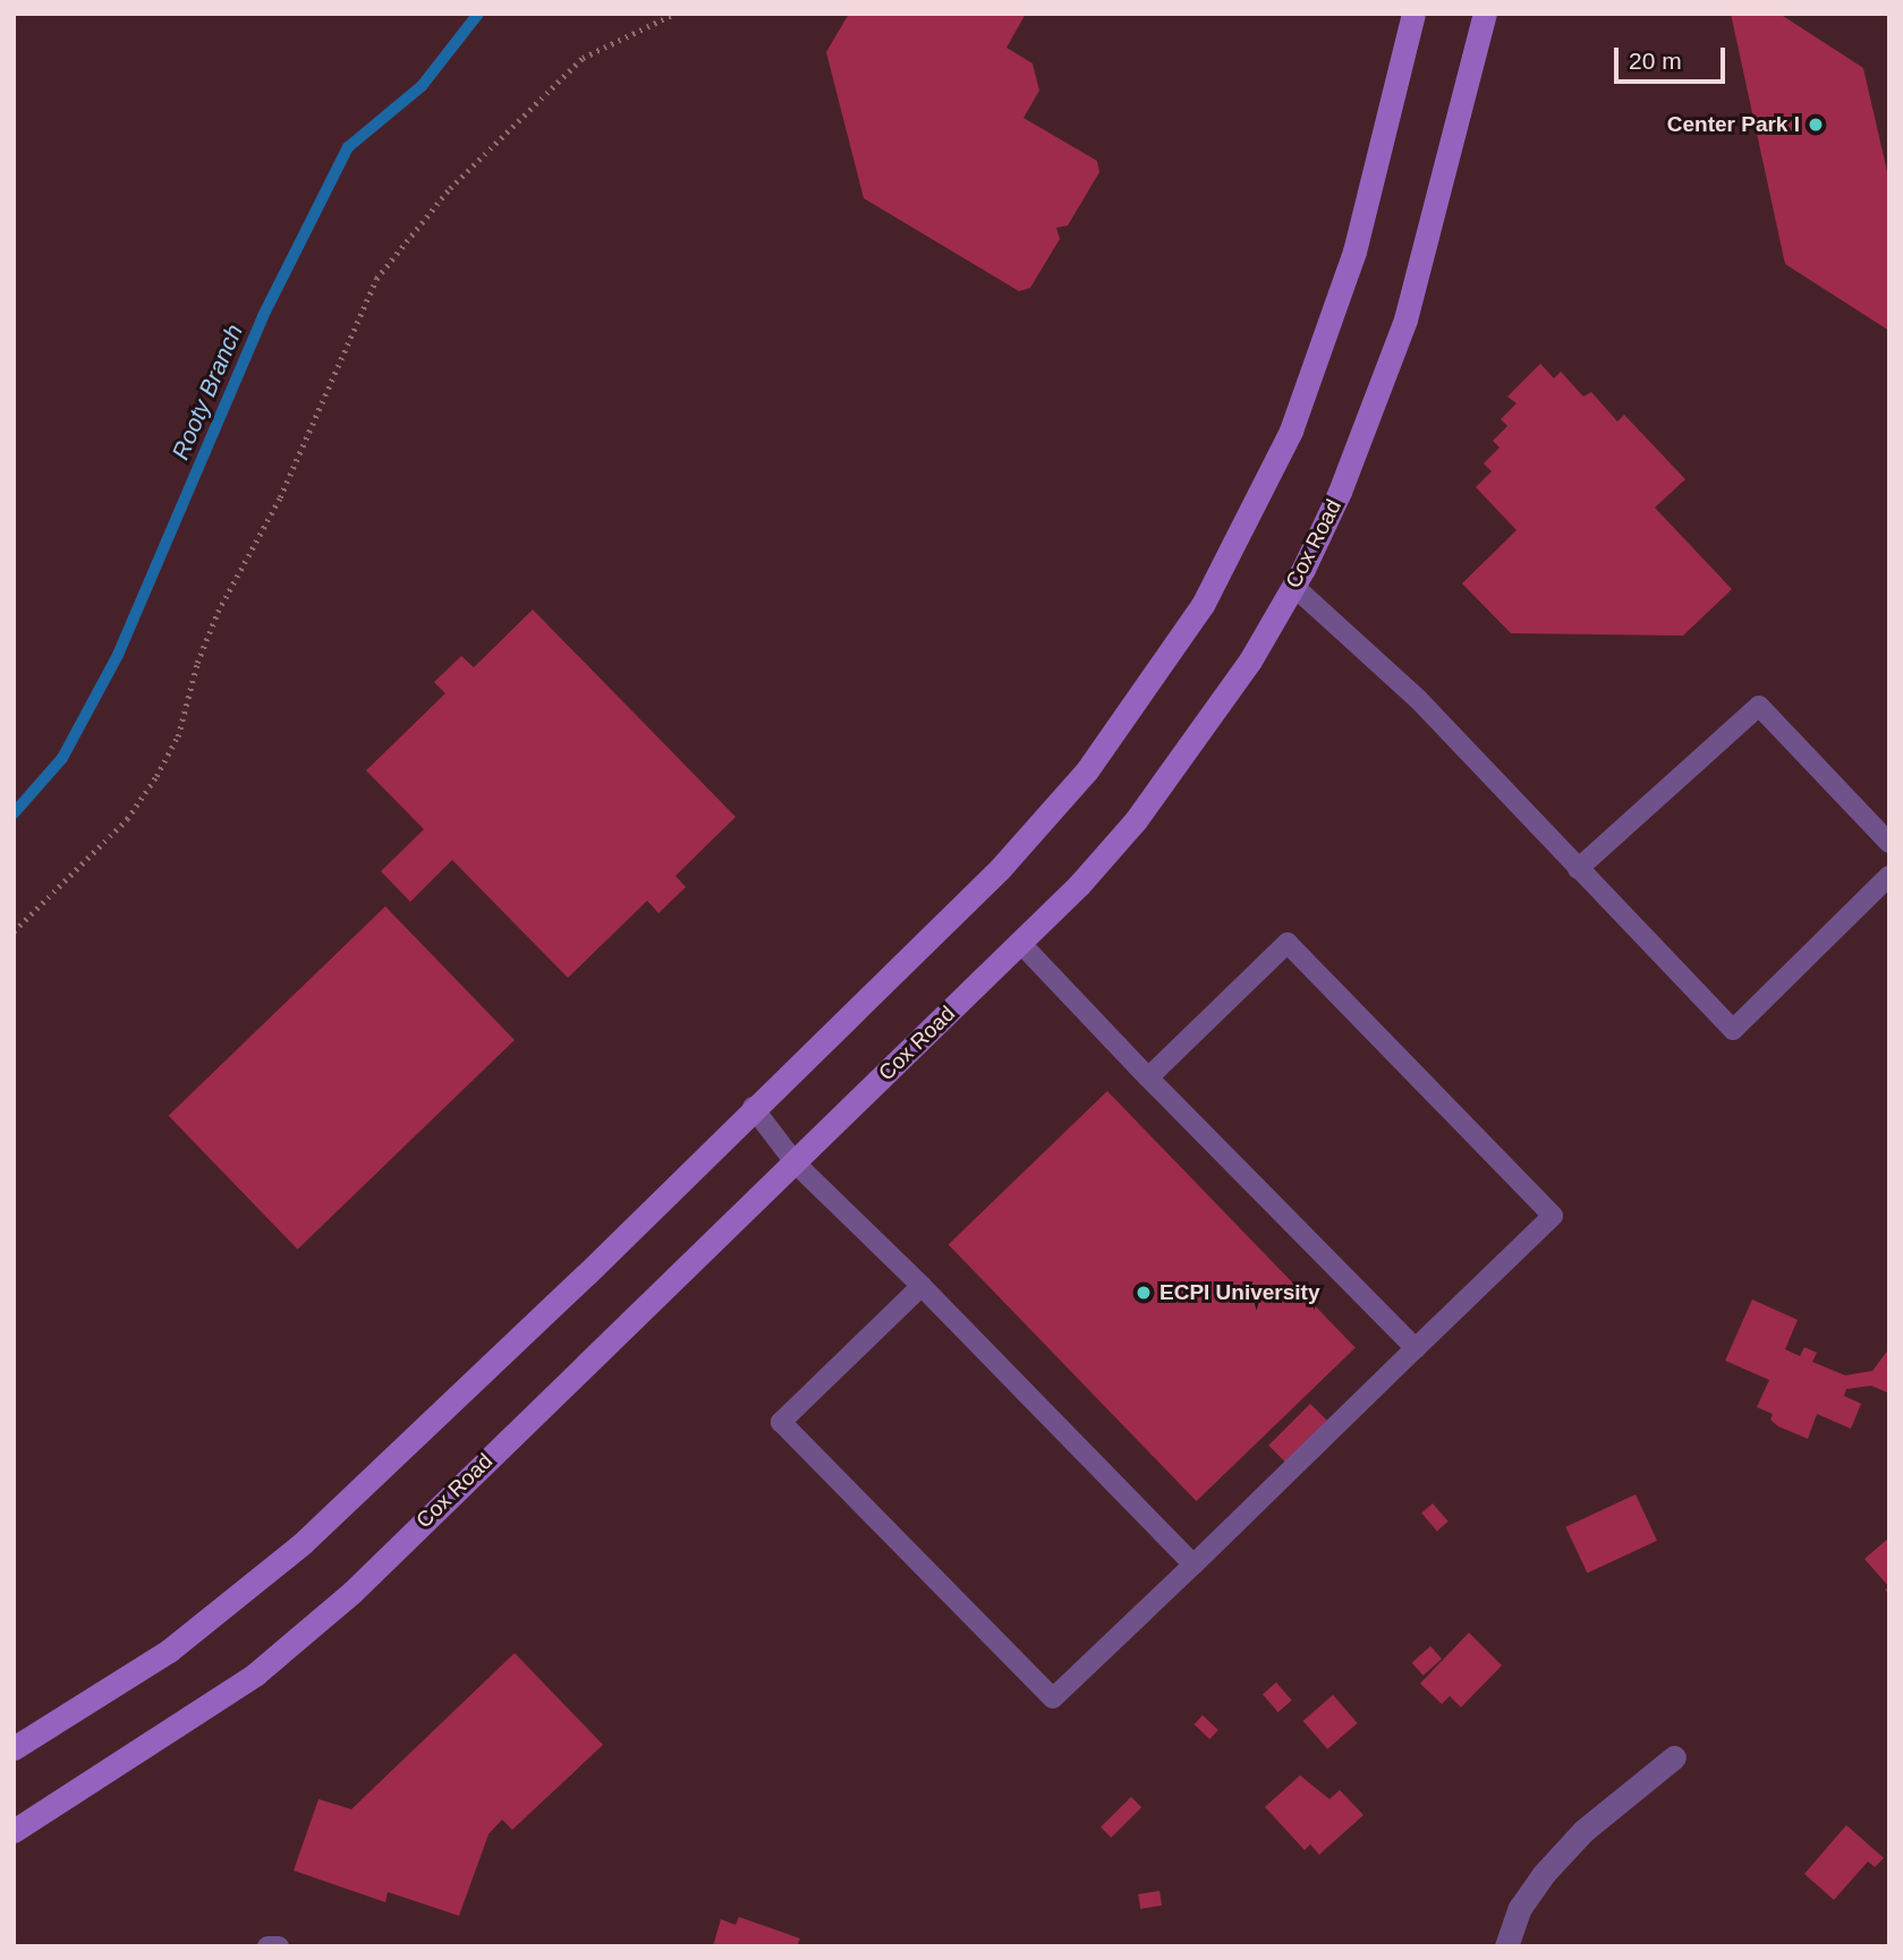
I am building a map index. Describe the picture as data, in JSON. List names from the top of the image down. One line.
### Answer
{"streets":{"main road":["Cox Road"]},"water":["Rooty Branch"],"places":["Center Park I","ECPI University"],"scale_bar":"20 m"}
